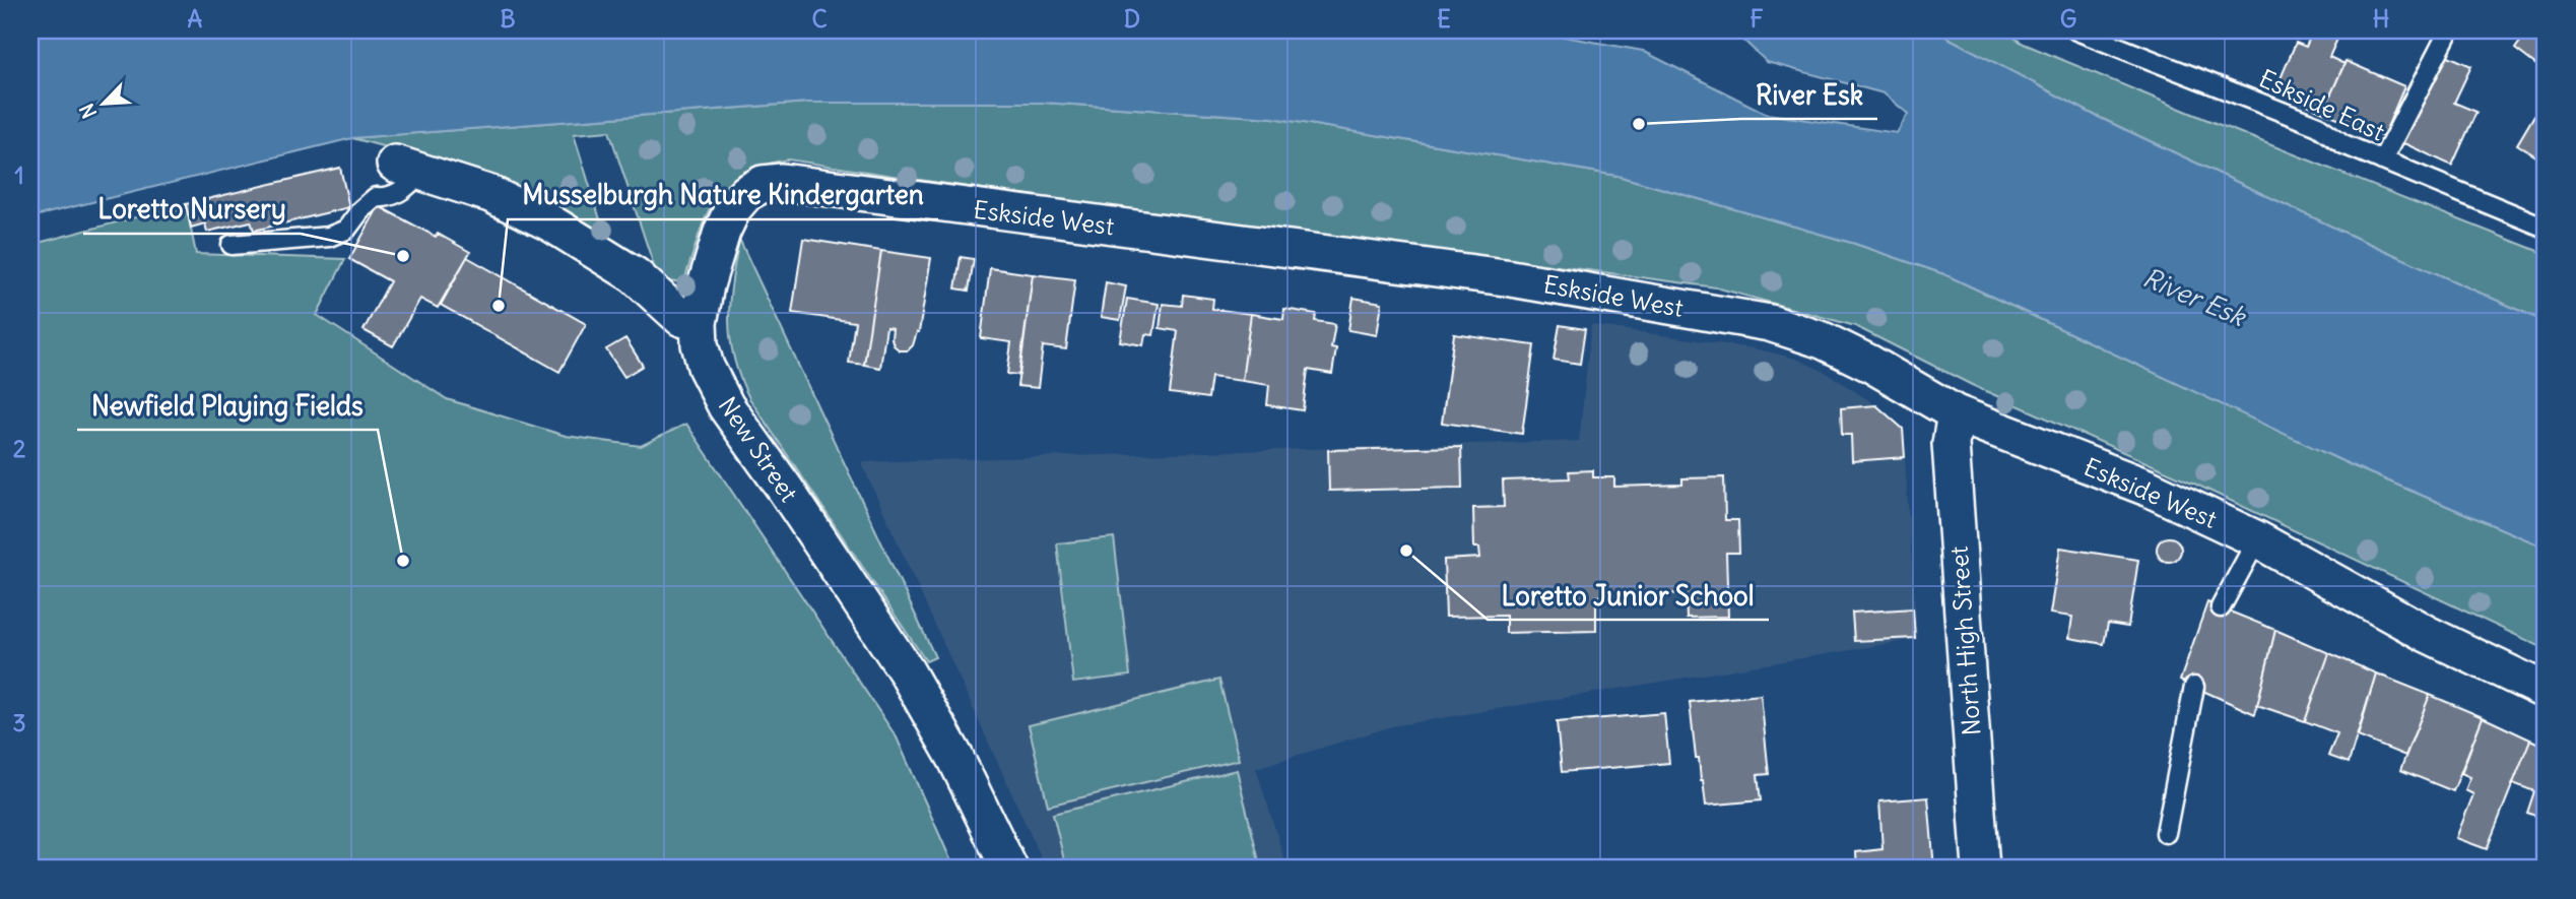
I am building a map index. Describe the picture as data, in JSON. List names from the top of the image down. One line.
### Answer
{"streets":{"street":["Eskside West","New Street","North High Street"],"lane":["Eskside East"]},"crossings":[["Eskside West","New Street"],["Eskside West","North High Street"]],"water":["River Esk"],"places":["River Esk","Loretto Nursery","Musselburgh Nature Kindergarten","Loretto Junior School","Newfield Playing Fields"],"north":"bottom left","grid":{"columns":["A","B","C","D","E","F","G","H"],"rows":["1","2","3"]}}
